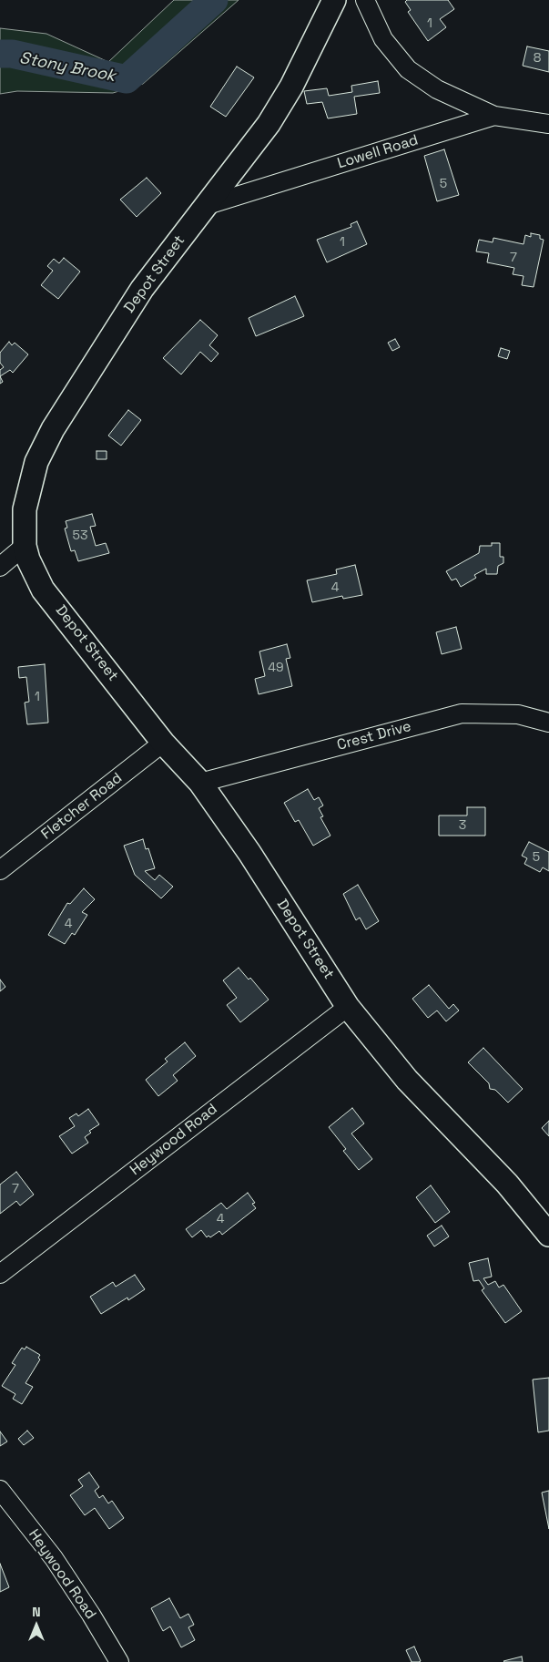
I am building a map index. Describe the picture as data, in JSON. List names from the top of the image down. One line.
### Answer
{"streets":{"main road":["Depot Street"],"street":["Lowell Road","Crest Drive","Fletcher Road","Heywood Road"]},"crossings":[["Lowell Road","Depot Street"],["Depot Street","Crest Drive"],["Depot Street","Fletcher Road"],["Depot Street","Heywood Road"]],"water":["Stony Brook"],"house_numbers":["1","8","5","1","7","53","4","49","1","3","5","4","7","4"],"north":"top"}
